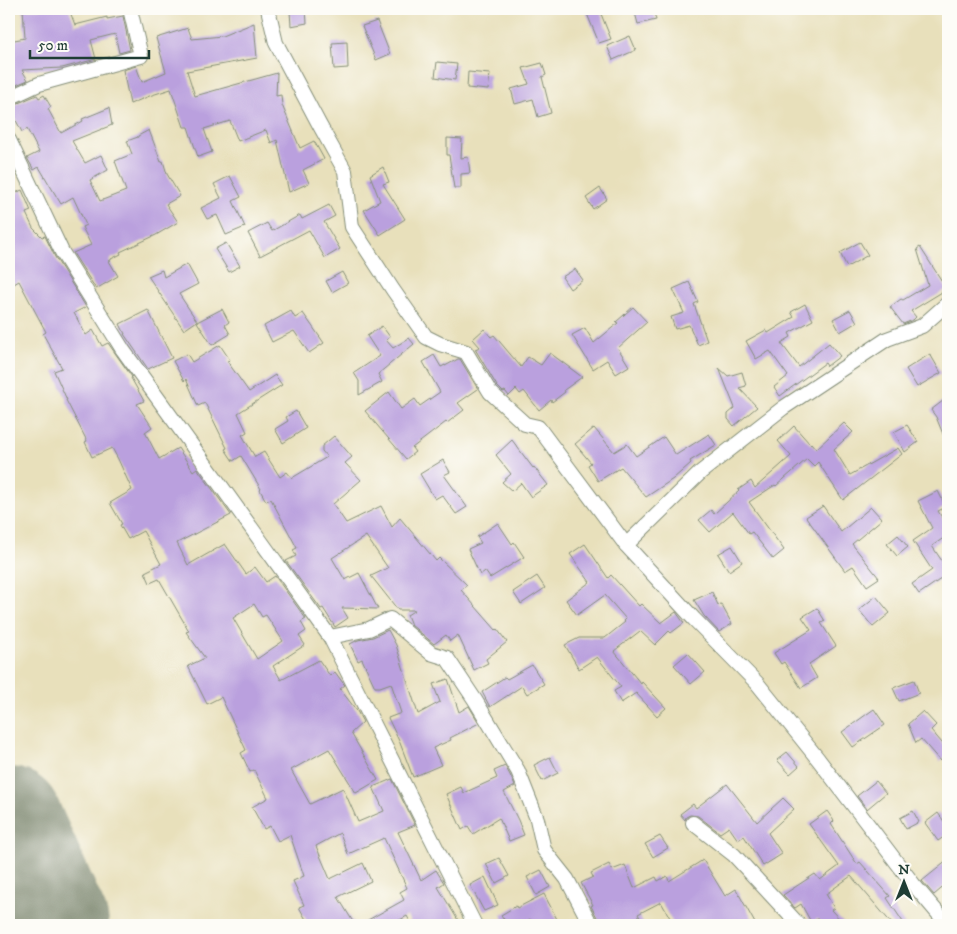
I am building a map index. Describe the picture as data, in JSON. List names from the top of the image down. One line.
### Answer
{"scale_bar":"50 m","north":"top"}
